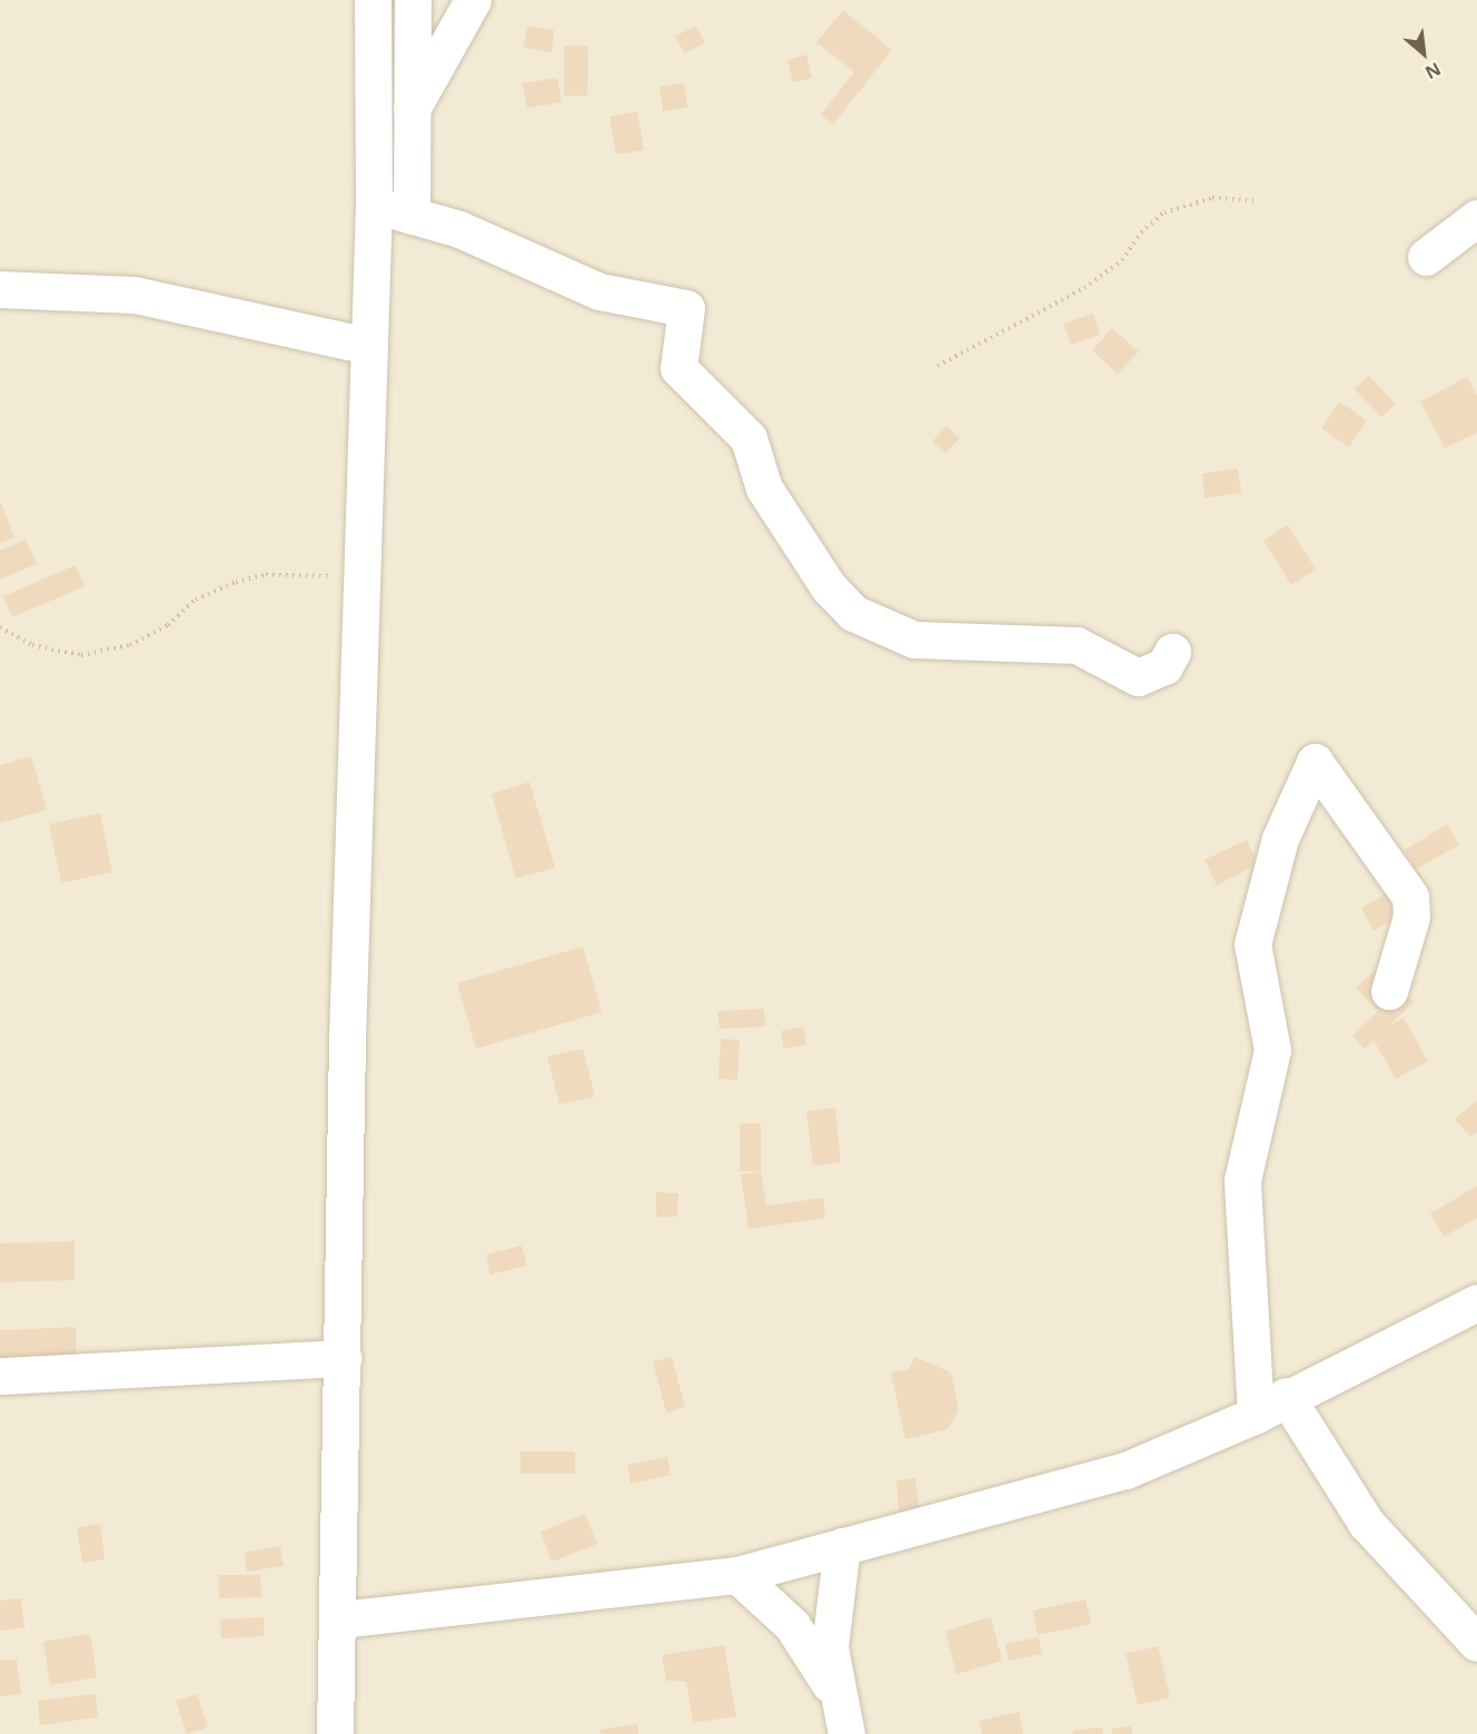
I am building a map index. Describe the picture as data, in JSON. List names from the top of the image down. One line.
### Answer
{"north":"bottom right"}
